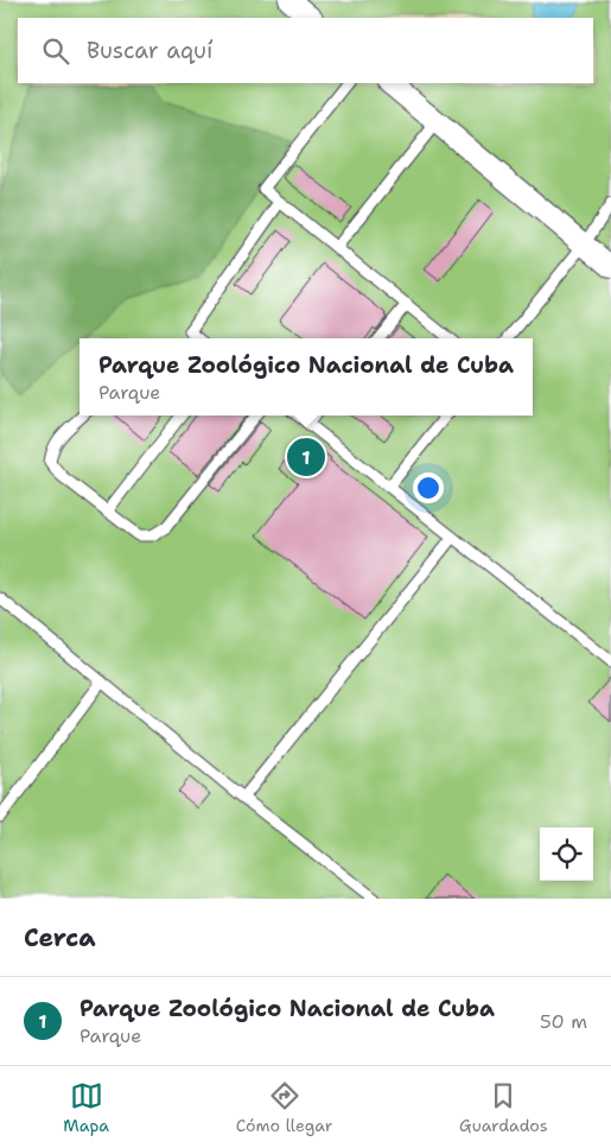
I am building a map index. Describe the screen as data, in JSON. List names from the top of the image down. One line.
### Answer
{"page":{"search":"Buscar aquí","popup":["Parque Zoológico Nacional de Cuba","Parque"],"pins":"1","heading":"Cerca","list":[{"mark":"1","name":"Parque Zoológico Nacional de Cuba","note":"Parque","value":"50 m"}],"nav":["Mapa","Cómo llegar","Guardados"]}}
